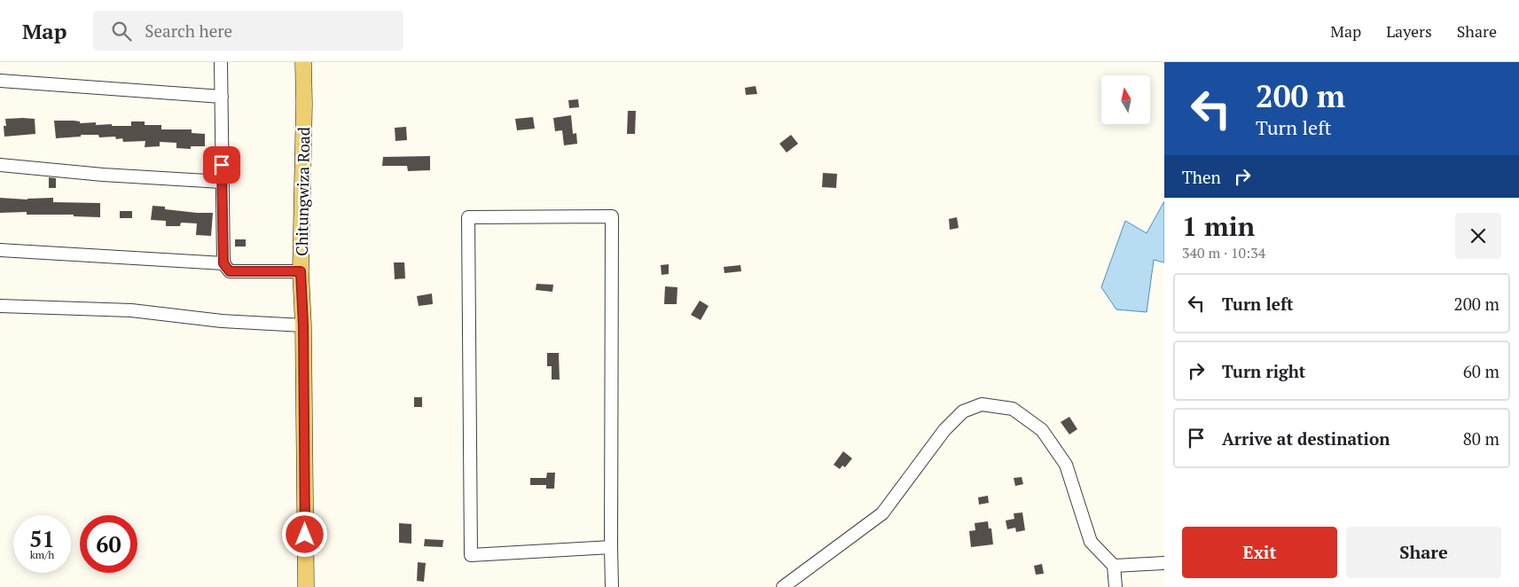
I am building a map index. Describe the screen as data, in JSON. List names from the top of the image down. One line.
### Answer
{"streets":{"main road":["Chitungwiza Road"]},"north":"top","page":{"header":"Map","search":"Search here","nav":["Map","Layers","Share"],"turn":["200 m","Turn left"],"then":"Then","heading":["1 min","340 m · 10:34"],"list":[{"name":"Turn left","value":"200 m"},{"name":"Turn right","value":"60 m"},{"name":"Arrive at destination","value":"80 m"}],"speed":"51 km/h","limit":"60","buttons":["Exit","Share"]}}
